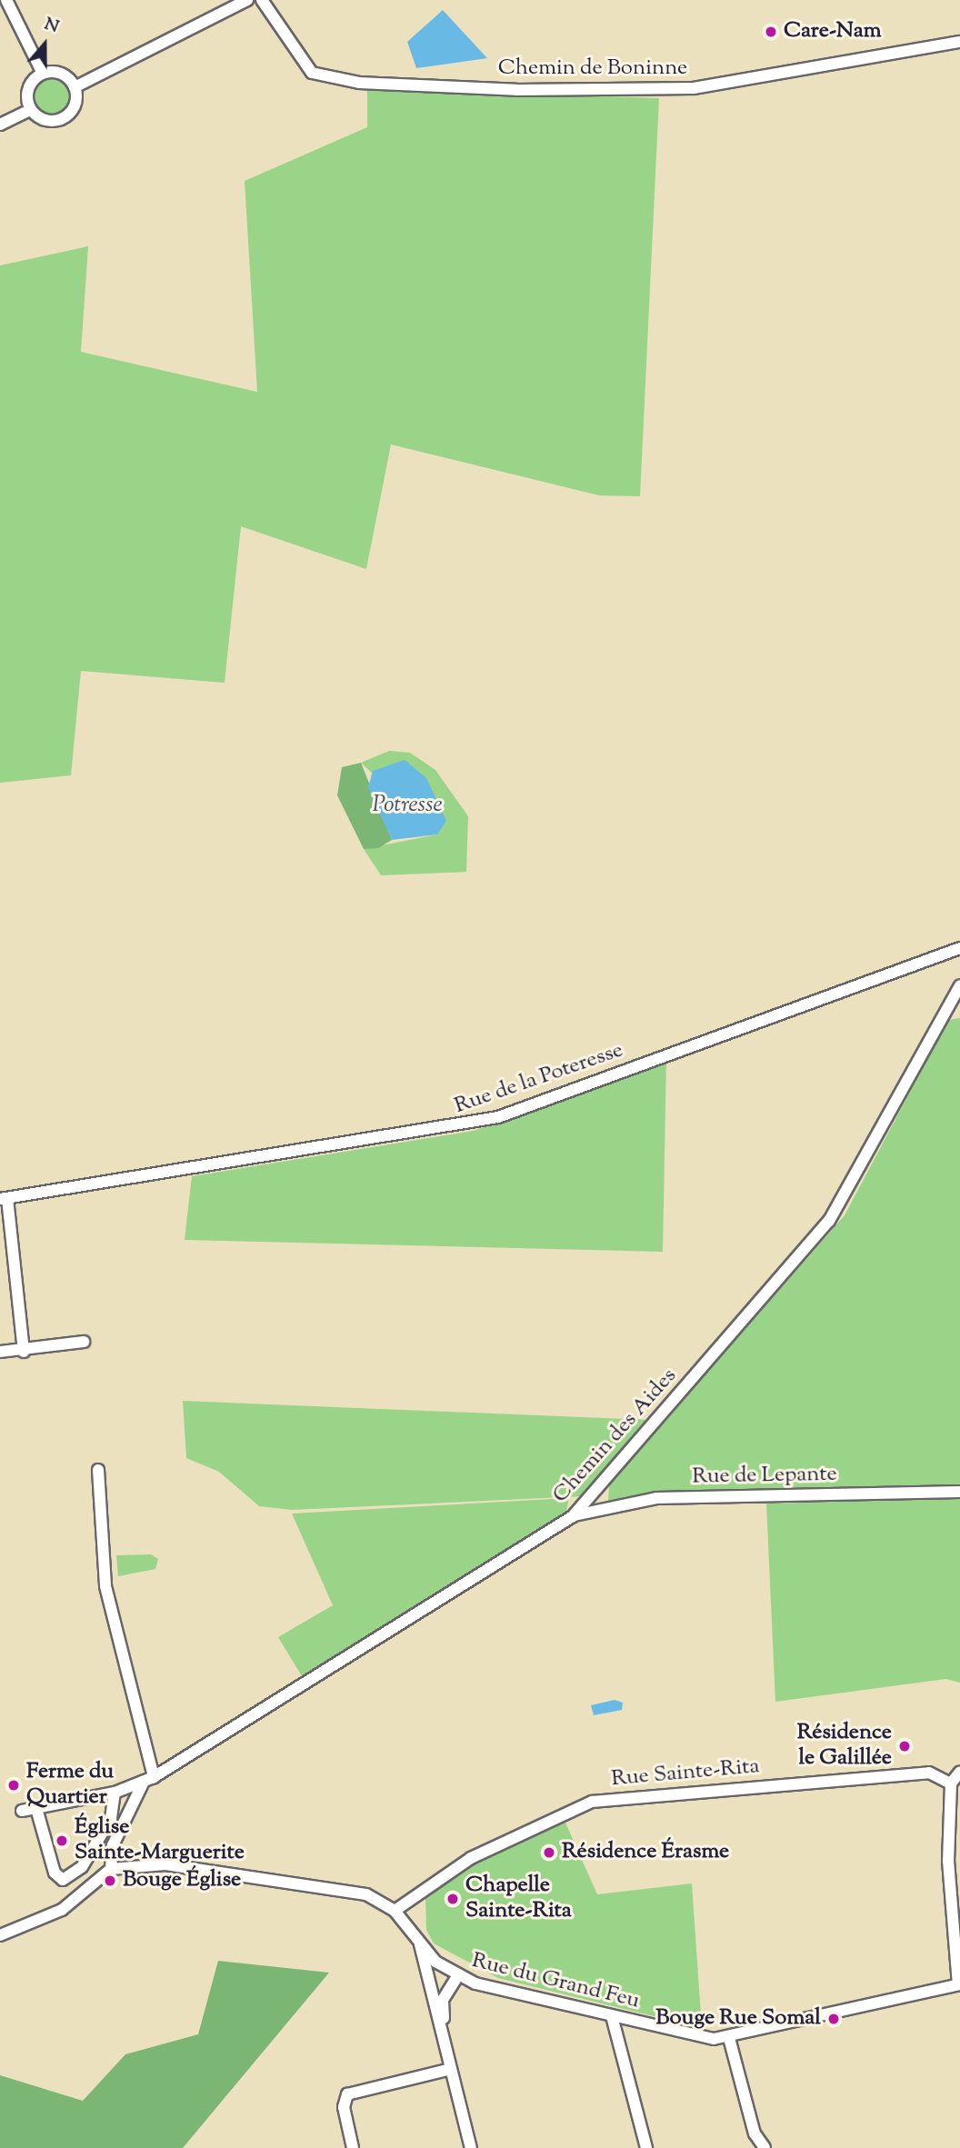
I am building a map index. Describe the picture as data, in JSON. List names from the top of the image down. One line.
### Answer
{"streets":{"street":["Chemin de Boninne","Rue de la Poteresse","Chemin des Aides","Rue de Lepante","Rue Sainte-Rita","Rue du Grand Feu"]},"crossings":[["Chemin des Aides","Rue de Lepante"],["Rue Sainte-Rita","Rue du Grand Feu"]],"water":["Potresse"],"places":["Care-Nam","Résidence le Galillée","Ferme du Quartier","Église Sainte-Marguerite","Résidence Érasme","Bouge Église","Chapelle Sainte-Rita","Bouge Rue Somal"],"north":"top"}
